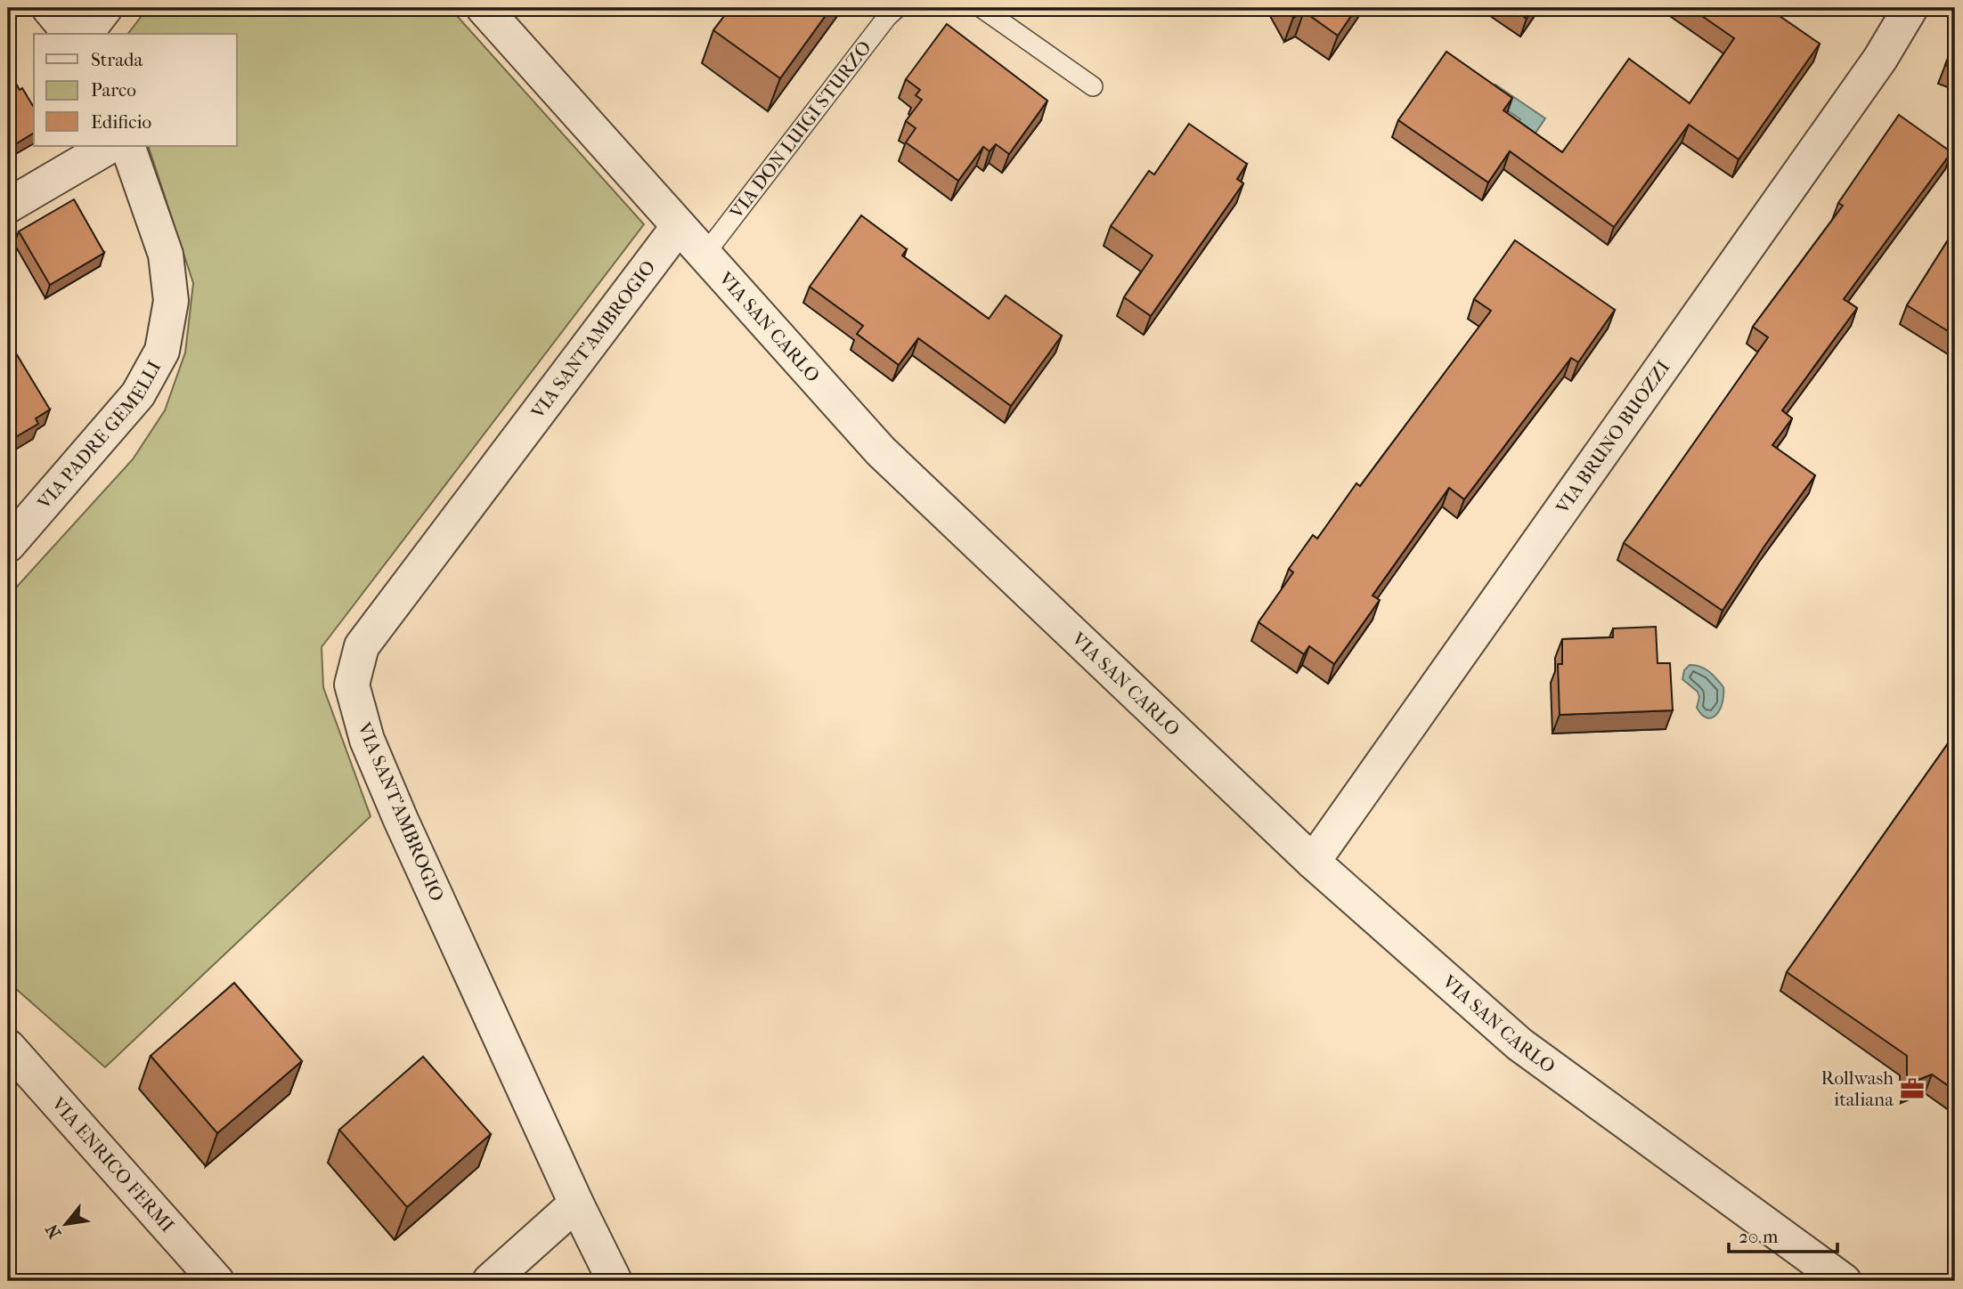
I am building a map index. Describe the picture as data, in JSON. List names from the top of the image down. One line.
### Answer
{"streets":{"street":["VIA SAN CARLO","VIA SANT'AMBROGIO","VIA PADRE GEMELLI","VIA BRUNO BUOZZI","VIA ENRICO FERMI"],"lane":["VIA DON LUIGI STURZO"]},"crossings":[["VIA DON LUIGI STURZO","VIA SAN CARLO"],["VIA SAN CARLO","VIA SANT'AMBROGIO"],["VIA SAN CARLO","VIA BRUNO BUOZZI"]],"places":{"office":["Rollwash italiana"]},"legend":["Strada","Parco","Edificio"],"scale_bar":"20 m","north":"bottom left"}
